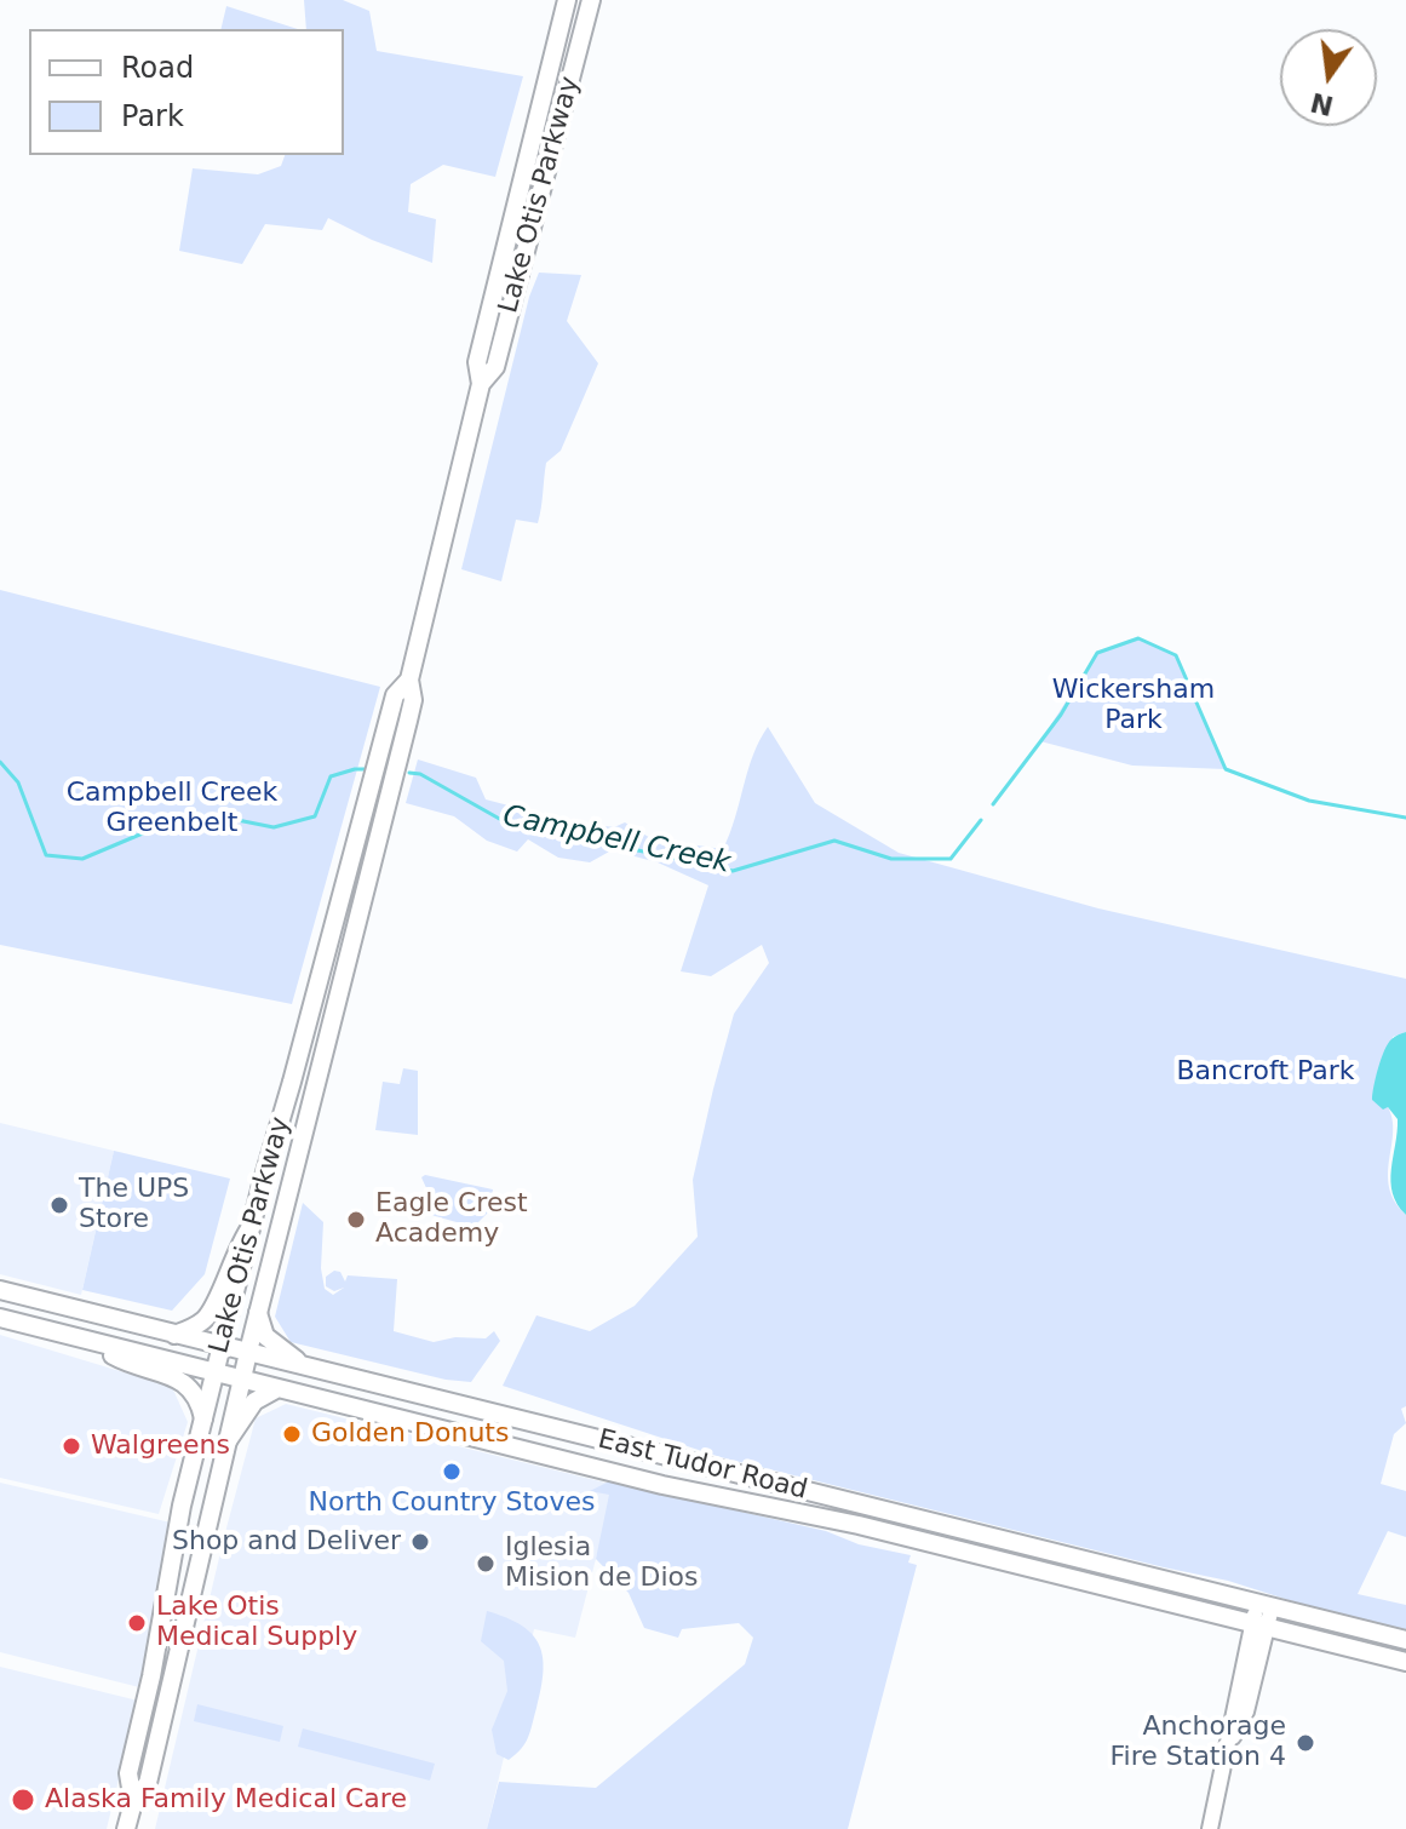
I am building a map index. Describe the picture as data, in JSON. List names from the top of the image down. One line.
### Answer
{"streets":{"main road":["Lake Otis Parkway","East Tudor Road"]},"crossings":[["Lake Otis Parkway","East Tudor Road"]],"water":["Campbell Creek"],"parks":["Wickersham Park","Campbell Creek Greenbelt","Bancroft Park"],"places":["The UPS Store","Eagle Crest Academy","Golden Donuts","Walgreens","North Country Stoves","Shop and Deliver","Iglesia Mision de Dios","Lake Otis Medical Supply","Anchorage Fire Station 4","Alaska Family Medical Care"],"legend":["Road","Park"],"north":"bottom"}
